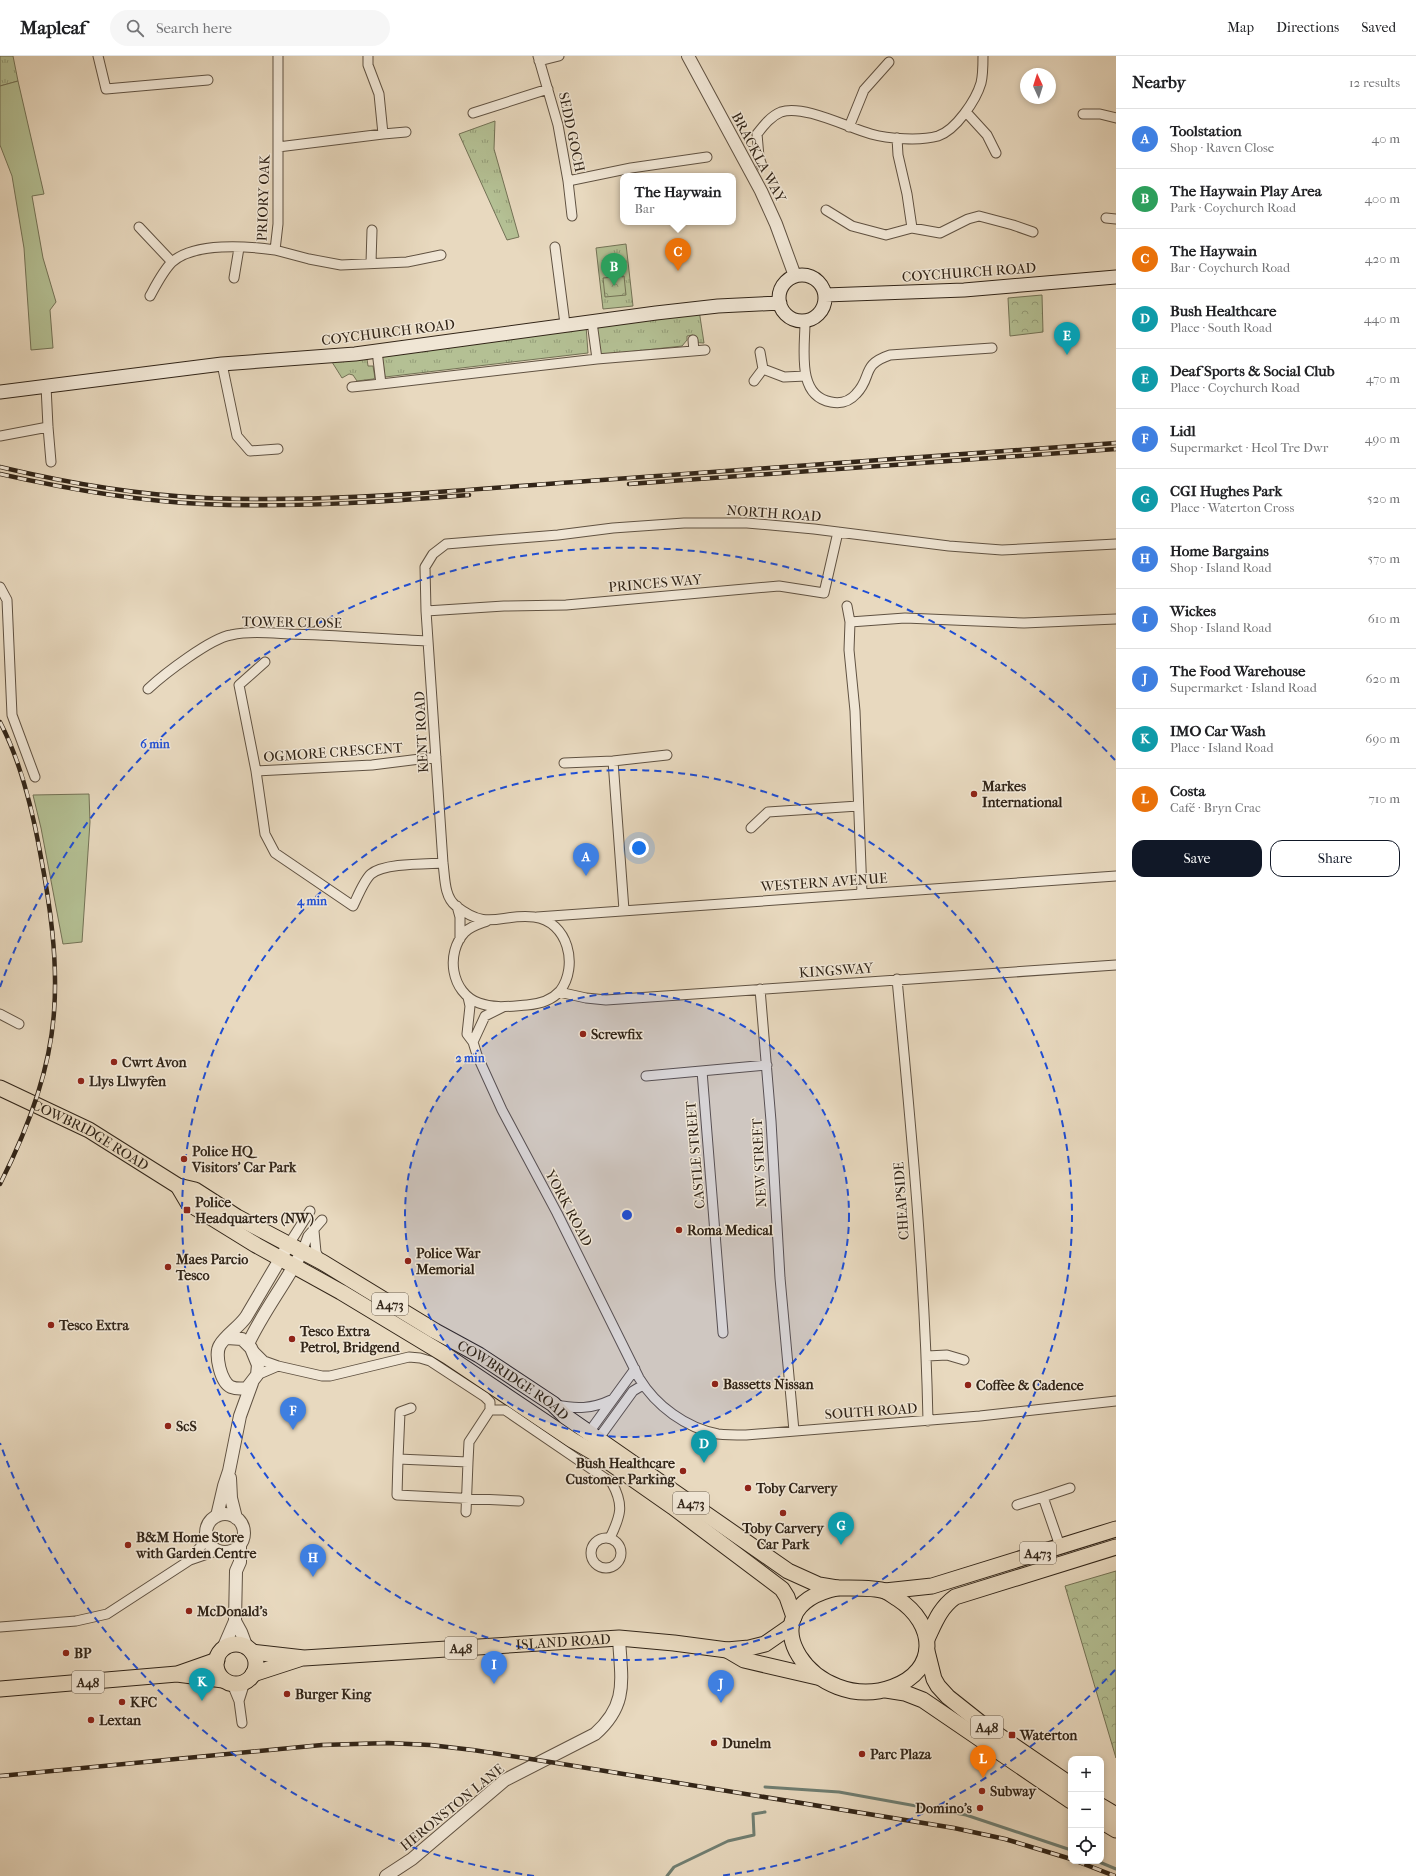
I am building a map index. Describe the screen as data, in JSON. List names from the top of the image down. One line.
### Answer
{"streets":{"main road":["COYCHURCH ROAD","COWBRIDGE ROAD","A473","ISLAND ROAD","A48"],"street":["SEDD GOCH","BRACKLA WAY","PRIORY OAK","NORTH ROAD","PRINCES WAY","TOWER CLOSE","KENT ROAD","OGMORE CRESCENT","WESTERN AVENUE","KINGSWAY","CASTLE STREET","NEW STREET","CHEAPSIDE","YORK ROAD","SOUTH ROAD","HERONSTON LANE"]},"crossings":[["BRACKLA WAY","COYCHURCH ROAD"],["NORTH ROAD","PRINCES WAY"],["NORTH ROAD","KENT ROAD"],["PRINCES WAY","KENT ROAD"],["TOWER CLOSE","KENT ROAD"],["KENT ROAD","OGMORE CRESCENT"],["KENT ROAD","WESTERN AVENUE"],["KENT ROAD","KINGSWAY"],["KENT ROAD","YORK ROAD"],["WESTERN AVENUE","KINGSWAY"],["WESTERN AVENUE","YORK ROAD"],["KINGSWAY","NEW STREET"],["KINGSWAY","CHEAPSIDE"],["KINGSWAY","YORK ROAD"],["COWBRIDGE ROAD","A473"],["COWBRIDGE ROAD","A48"],["NEW STREET","SOUTH ROAD"],["CHEAPSIDE","SOUTH ROAD"],["YORK ROAD","SOUTH ROAD"],["A473","A48"],["ISLAND ROAD","A48"],["ISLAND ROAD","HERONSTON LANE"]],"places":{"other":["Markes International","Screwfix","Cwrt Avon","Llys Llwyfen","Police HQ Visitors' Car Park","Roma Medical","Police War Memorial","Maes Parcio Tesco","Tesco Extra","Tesco Extra Petrol, Bridgend","Bassetts Nissan","Coffee & Cadence","ScS","Bush Healthcare Customer Parking","Toby Carvery","Toby Carvery Car Park","B&M Home Store with Garden Centre","McDonald's","BP","Burger King","KFC","Lextan","Dunelm","Parc Plaza","Subway","Domino's"],"transit":["Police Headquarters (NW)","Waterton"]},"north":"top","page":{"header":"Mapleaf","search":"Search here","nav":["Map","Directions","Saved"],"heading":["Nearby","12 results"],"list":[{"mark":"A","name":"Toolstation","note":"Shop · Raven Close","value":"40 m"},{"mark":"B","name":"The Haywain Play Area","note":"Park · Coychurch Road","value":"400 m"},{"mark":"C","name":"The Haywain","note":"Bar · Coychurch Road","value":"420 m"},{"mark":"D","name":"Bush Healthcare","note":"Place · South Road","value":"440 m"},{"mark":"E","name":"Deaf Sports & Social Club","note":"Place · Coychurch Road","value":"470 m"},{"mark":"F","name":"Lidl","note":"Supermarket · Heol Tre Dwr","value":"490 m"},{"mark":"G","name":"CGI Hughes Park","note":"Place · Waterton Cross","value":"520 m"},{"mark":"H","name":"Home Bargains","note":"Shop · Island Road","value":"570 m"},{"mark":"I","name":"Wickes","note":"Shop · Island Road","value":"610 m"},{"mark":"J","name":"The Food Warehouse","note":"Supermarket · Island Road","value":"620 m"},{"mark":"K","name":"IMO Car Wash","note":"Place · Island Road","value":"690 m"},{"mark":"L","name":"Costa","note":"Café · Bryn Crac","value":"710 m"}],"popup":["The Haywain","Bar"],"pins":["C","B","E","A","F","D","G","H","I","K","J","L"],"buttons":["Save","Share"],"map_buttons":["+","−"]},"rings":["6 min","4 min","2 min"]}
